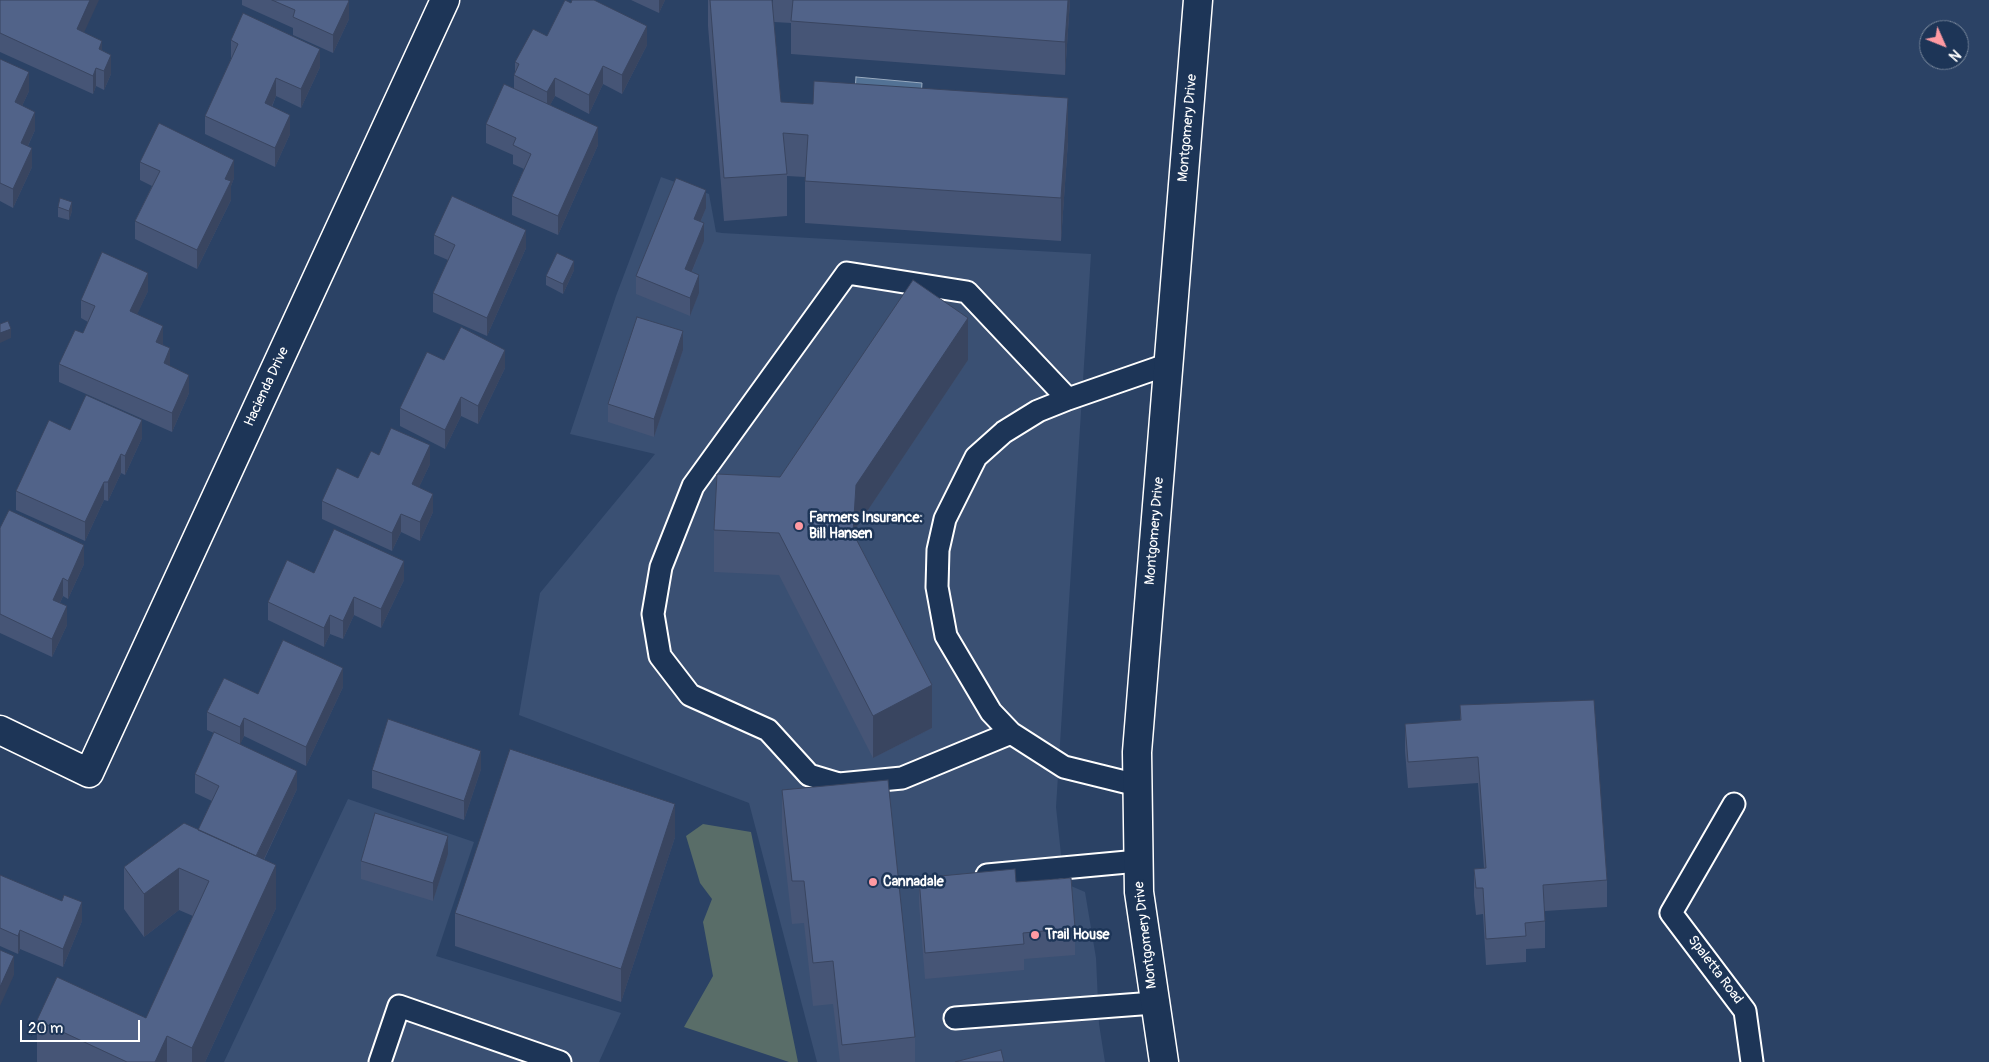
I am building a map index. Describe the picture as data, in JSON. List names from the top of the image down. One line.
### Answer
{"streets":{"main road":["Montgomery Drive","Hacienda Drive"],"lane":["Spaletta Road"]},"places":["Farmers Insurance: Bill Hansen","Cannadale","Trail House"],"scale_bar":"20 m","north":"bottom right"}
